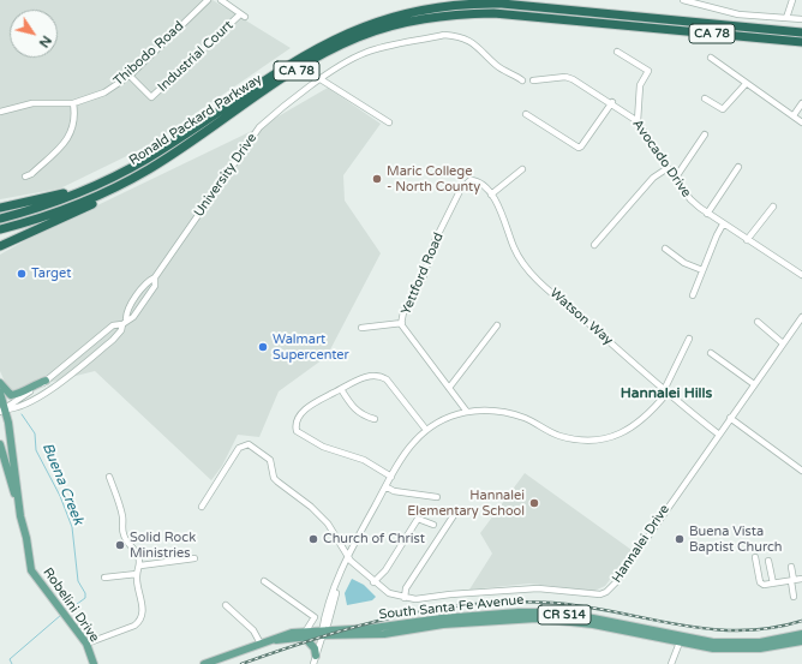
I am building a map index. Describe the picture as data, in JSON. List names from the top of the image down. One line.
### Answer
{"streets":{"highway":["CA 78","Ronald Packard Parkway"],"main road":["Robelini Drive","South Santa Fe Avenue","CR S14"],"street":["Thibodo Road","Industrial Court","Avocado Drive","University Drive","Yettford Road","Watson Way","Hannalei Drive"]},"crossings":[["Thibodo Road","Industrial Court"],["Yettford Road","Watson Way"],["Watson Way","Hannalei Drive"]],"districts":["Hannalei Hills"],"water":["Buena Creek"],"places":["Maric College - North County","Target","Walmart Supercenter","Hannalei Elementary School","Church of Christ","Buena Vista Baptist Church","Solid Rock Ministries"],"north":"bottom right"}
